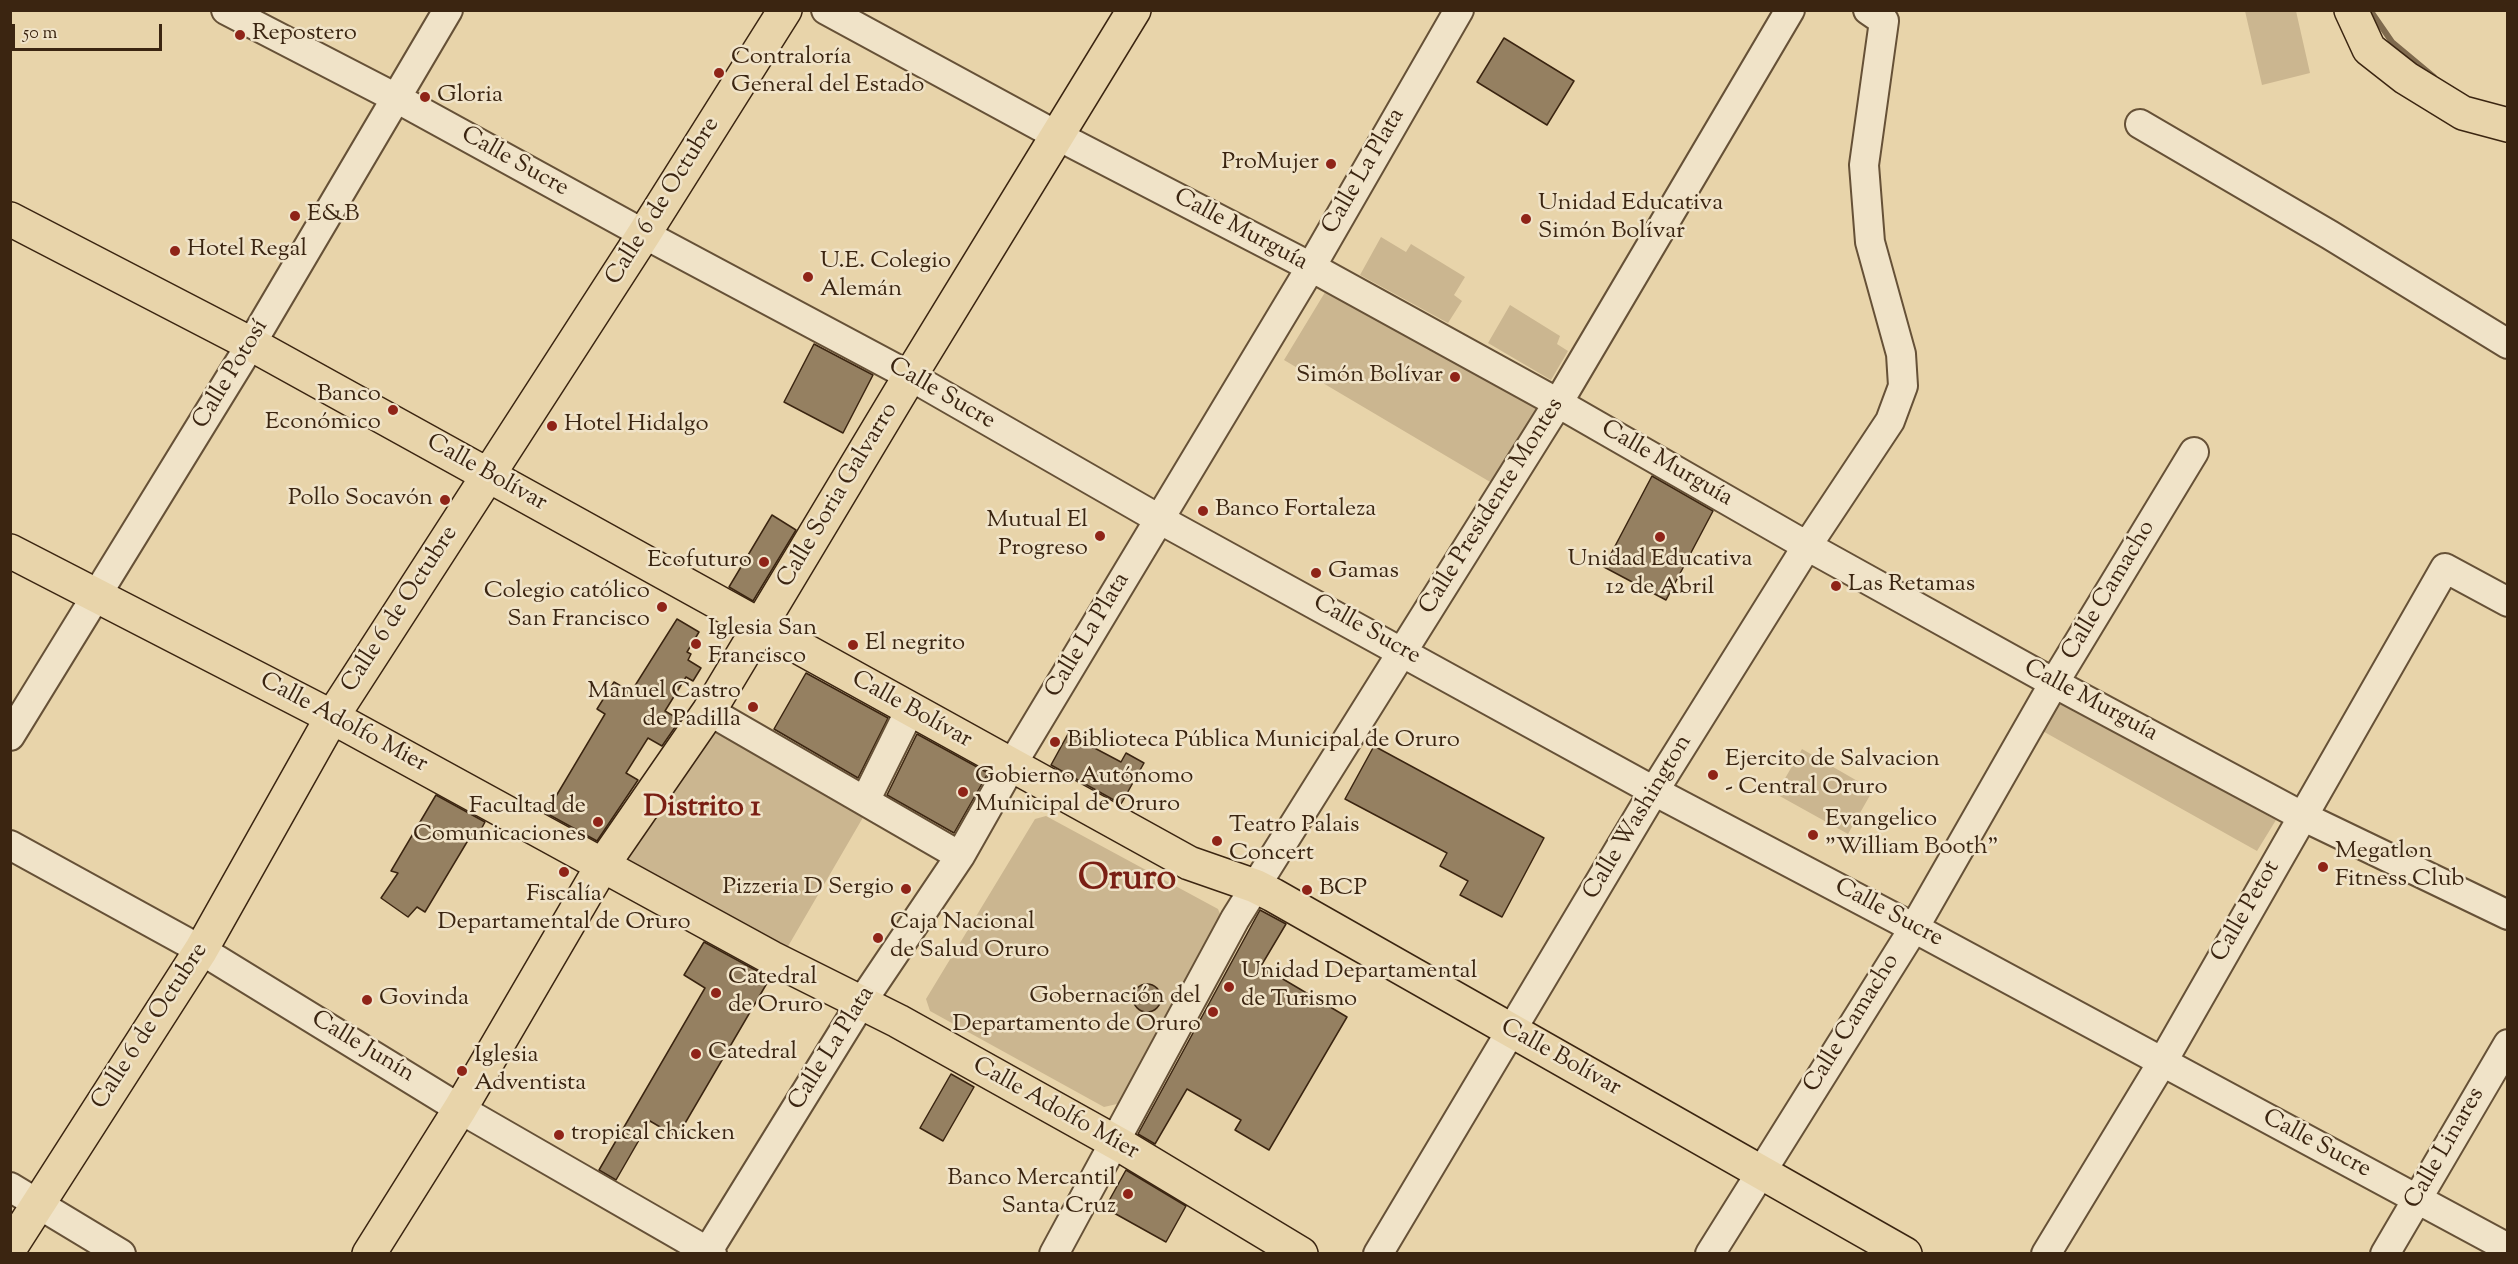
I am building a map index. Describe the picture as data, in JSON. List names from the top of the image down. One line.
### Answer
{"streets":{"main road":["Calle 6 de Octubre","Calle Bolívar","Calle Soria Galvarro","Calle Adolfo Mier"],"street":["Calle Sucre","Calle La Plata","Calle Murguía","Calle Potosí","Calle Presidente Montes","Calle Camacho","Calle Washington","Calle Petot","Calle Junín","Calle Linares"]},"crossings":[["Calle Sucre","Calle La Plata"],["Calle Sucre","Calle 6 de Octubre"],["Calle Sucre","Calle Potosí"],["Calle Sucre","Calle Soria Galvarro"],["Calle Sucre","Calle Presidente Montes"],["Calle Sucre","Calle Camacho"],["Calle Sucre","Calle Washington"],["Calle Sucre","Calle Petot"],["Calle Sucre","Calle Linares"],["Calle La Plata","Calle Murguía"],["Calle La Plata","Calle Bolívar"],["Calle La Plata","Calle Adolfo Mier"],["Calle La Plata","Calle Junín"],["Calle 6 de Octubre","Calle Bolívar"],["Calle 6 de Octubre","Calle Adolfo Mier"],["Calle 6 de Octubre","Calle Junín"],["Calle Murguía","Calle Soria Galvarro"],["Calle Murguía","Calle Presidente Montes"],["Calle Murguía","Calle Camacho"],["Calle Murguía","Calle Washington"],["Calle Murguía","Calle Petot"],["Calle Potosí","Calle Bolívar"],["Calle Potosí","Calle Adolfo Mier"],["Calle Bolívar","Calle Soria Galvarro"],["Calle Bolívar","Calle Presidente Montes"],["Calle Bolívar","Calle Camacho"],["Calle Bolívar","Calle Washington"],["Calle Soria Galvarro","Calle Adolfo Mier"],["Calle Soria Galvarro","Calle Junín"],["Calle Presidente Montes","Calle Adolfo Mier"]],"districts":["Distrito 1","Oruro"],"places":["Repostero","Contraloría General del Estado","Gloria","ProMujer","E&B","Unidad Educativa Simón Bolívar","Hotel Regal","U.E. Colegio Alemán","Simón Bolívar","Banco Económico","Hotel Hidalgo","Pollo Socavón","Banco Fortaleza","Mutual El Progreso","Unidad Educativa 12 de Abril","Ecofuturo","Gamas","Las Retamas","Colegio católico San Francisco","Iglesia San Francisco","El negrito","Manuel Castro de Padilla","Biblioteca Pública Municipal de Oruro","Ejercito de Salvacion - Central Oruro","Gobierno Autónomo Municipal de Oruro","Facultad de Comunicaciones","Evangelico \"William Booth\"","Teatro Palais Concert","Megatlon Fitness Club","Fiscalía Departamental de Oruro","Pizzeria D Sergio","BCP","Caja Nacional de Salud Oruro","Unidad Departamental de Turismo","Catedral de Oruro","Govinda","Gobernación del Departamento de Oruro","Catedral","Iglesia Adventista","tropical chicken","Banco Mercantil Santa Cruz"],"scale_bar":"50 m"}
